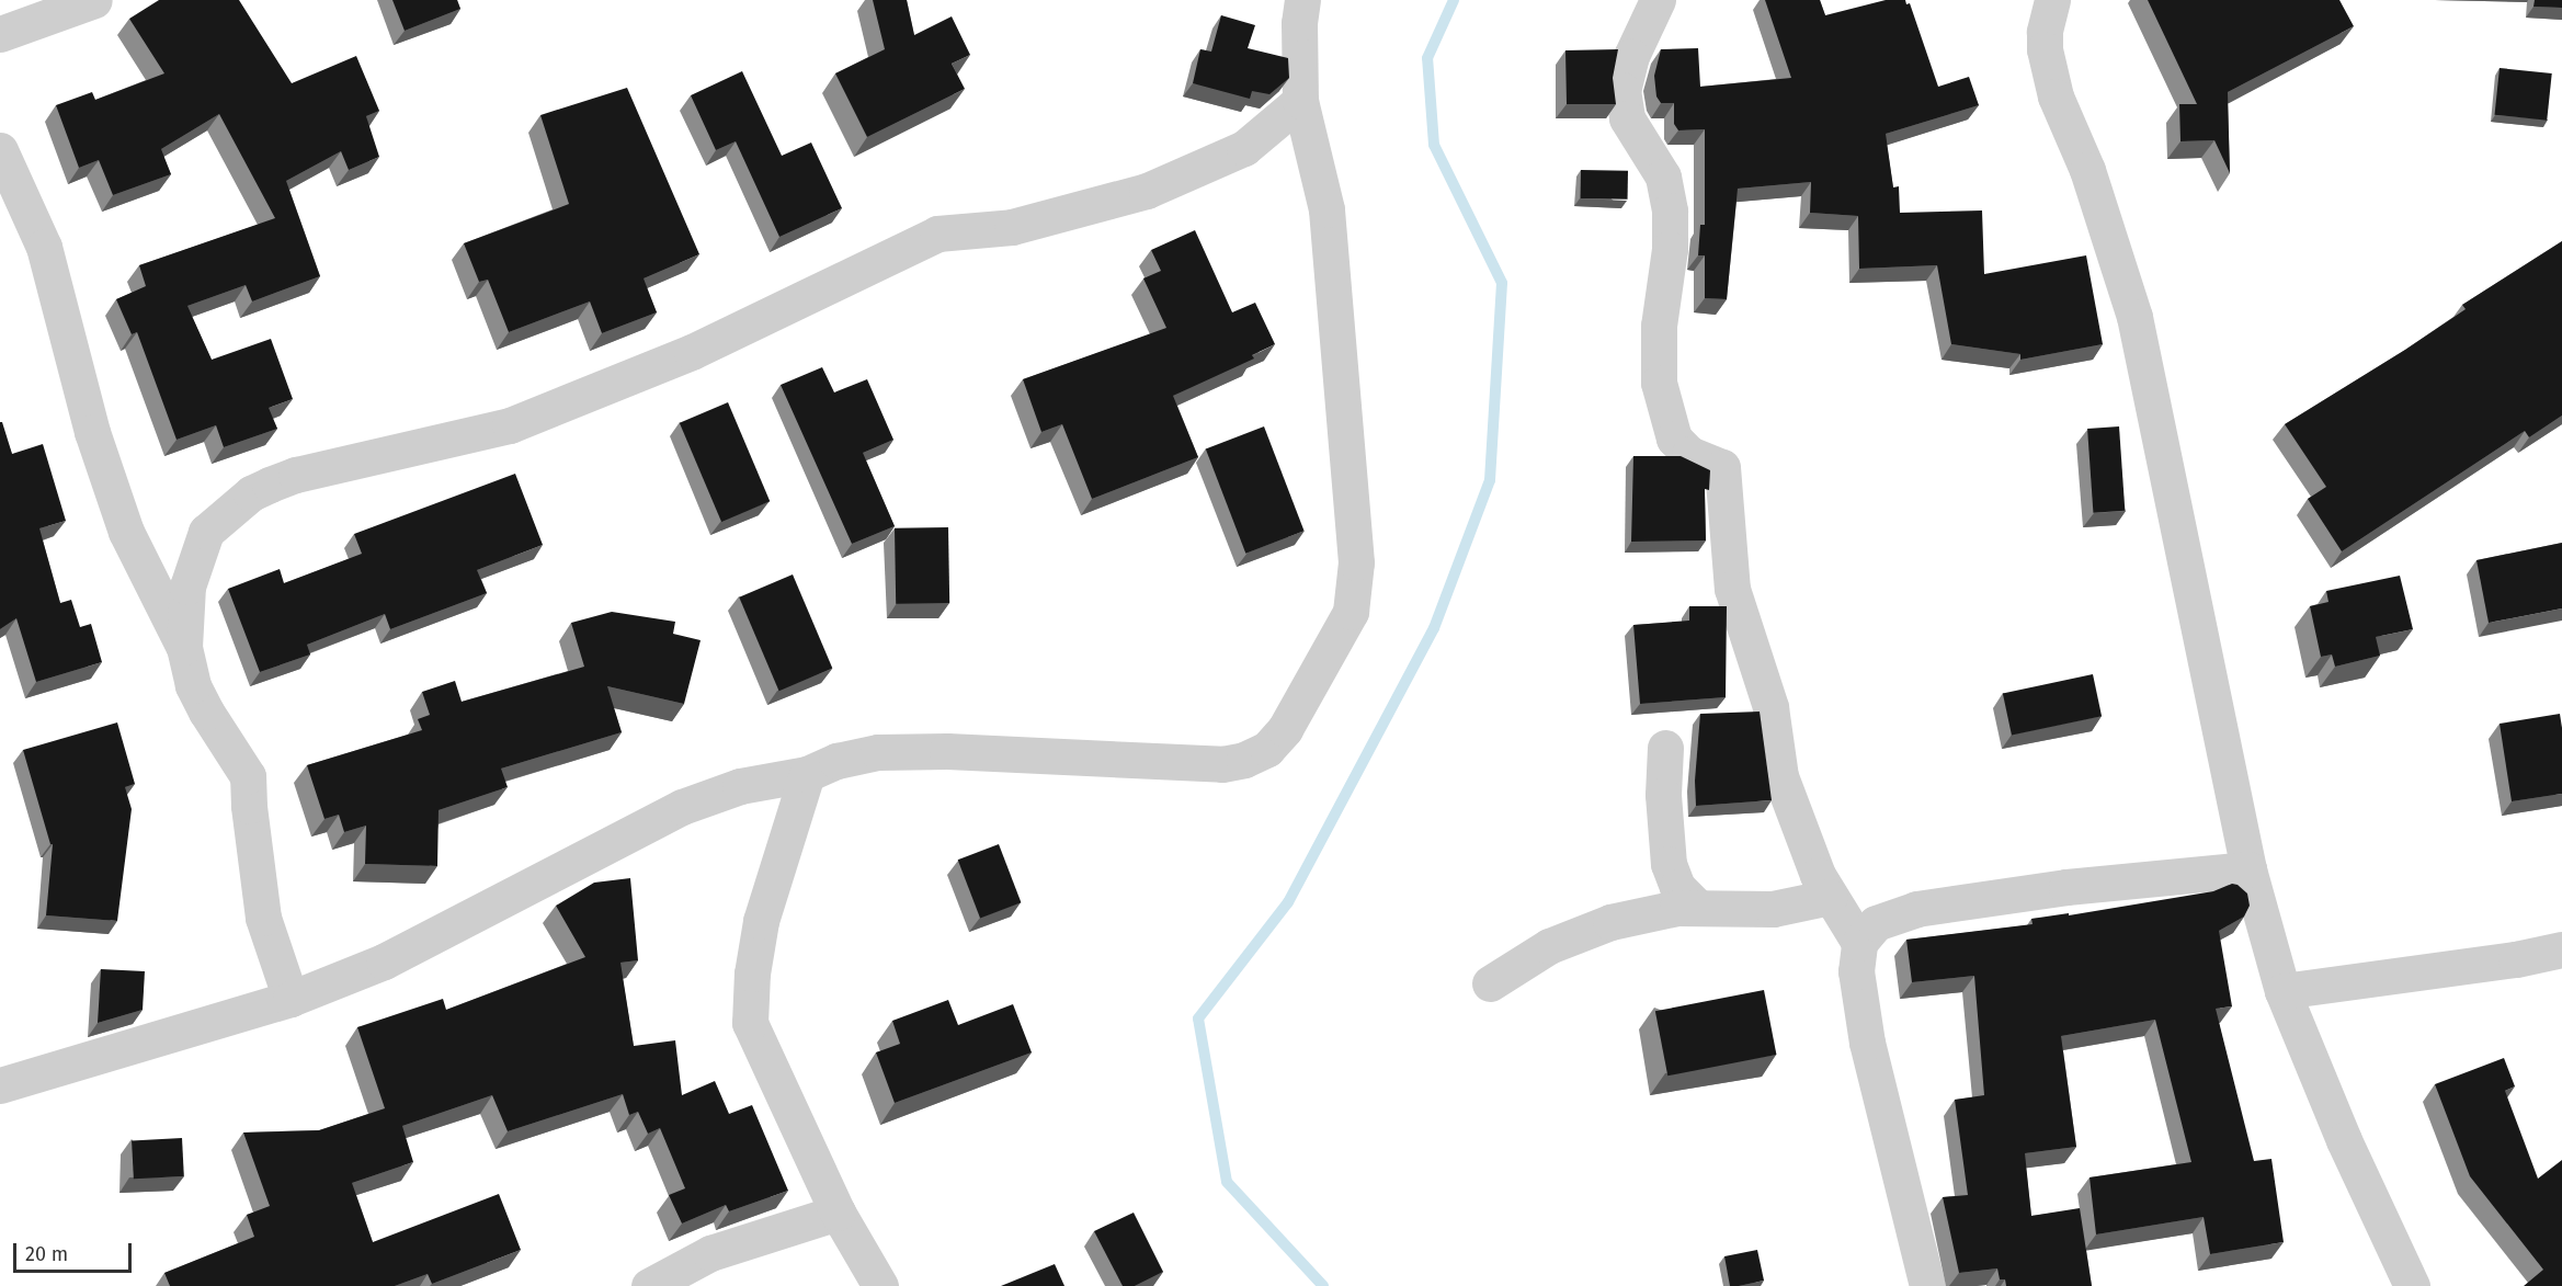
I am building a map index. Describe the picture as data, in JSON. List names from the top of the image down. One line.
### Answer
{"scale_bar":"20 m"}
